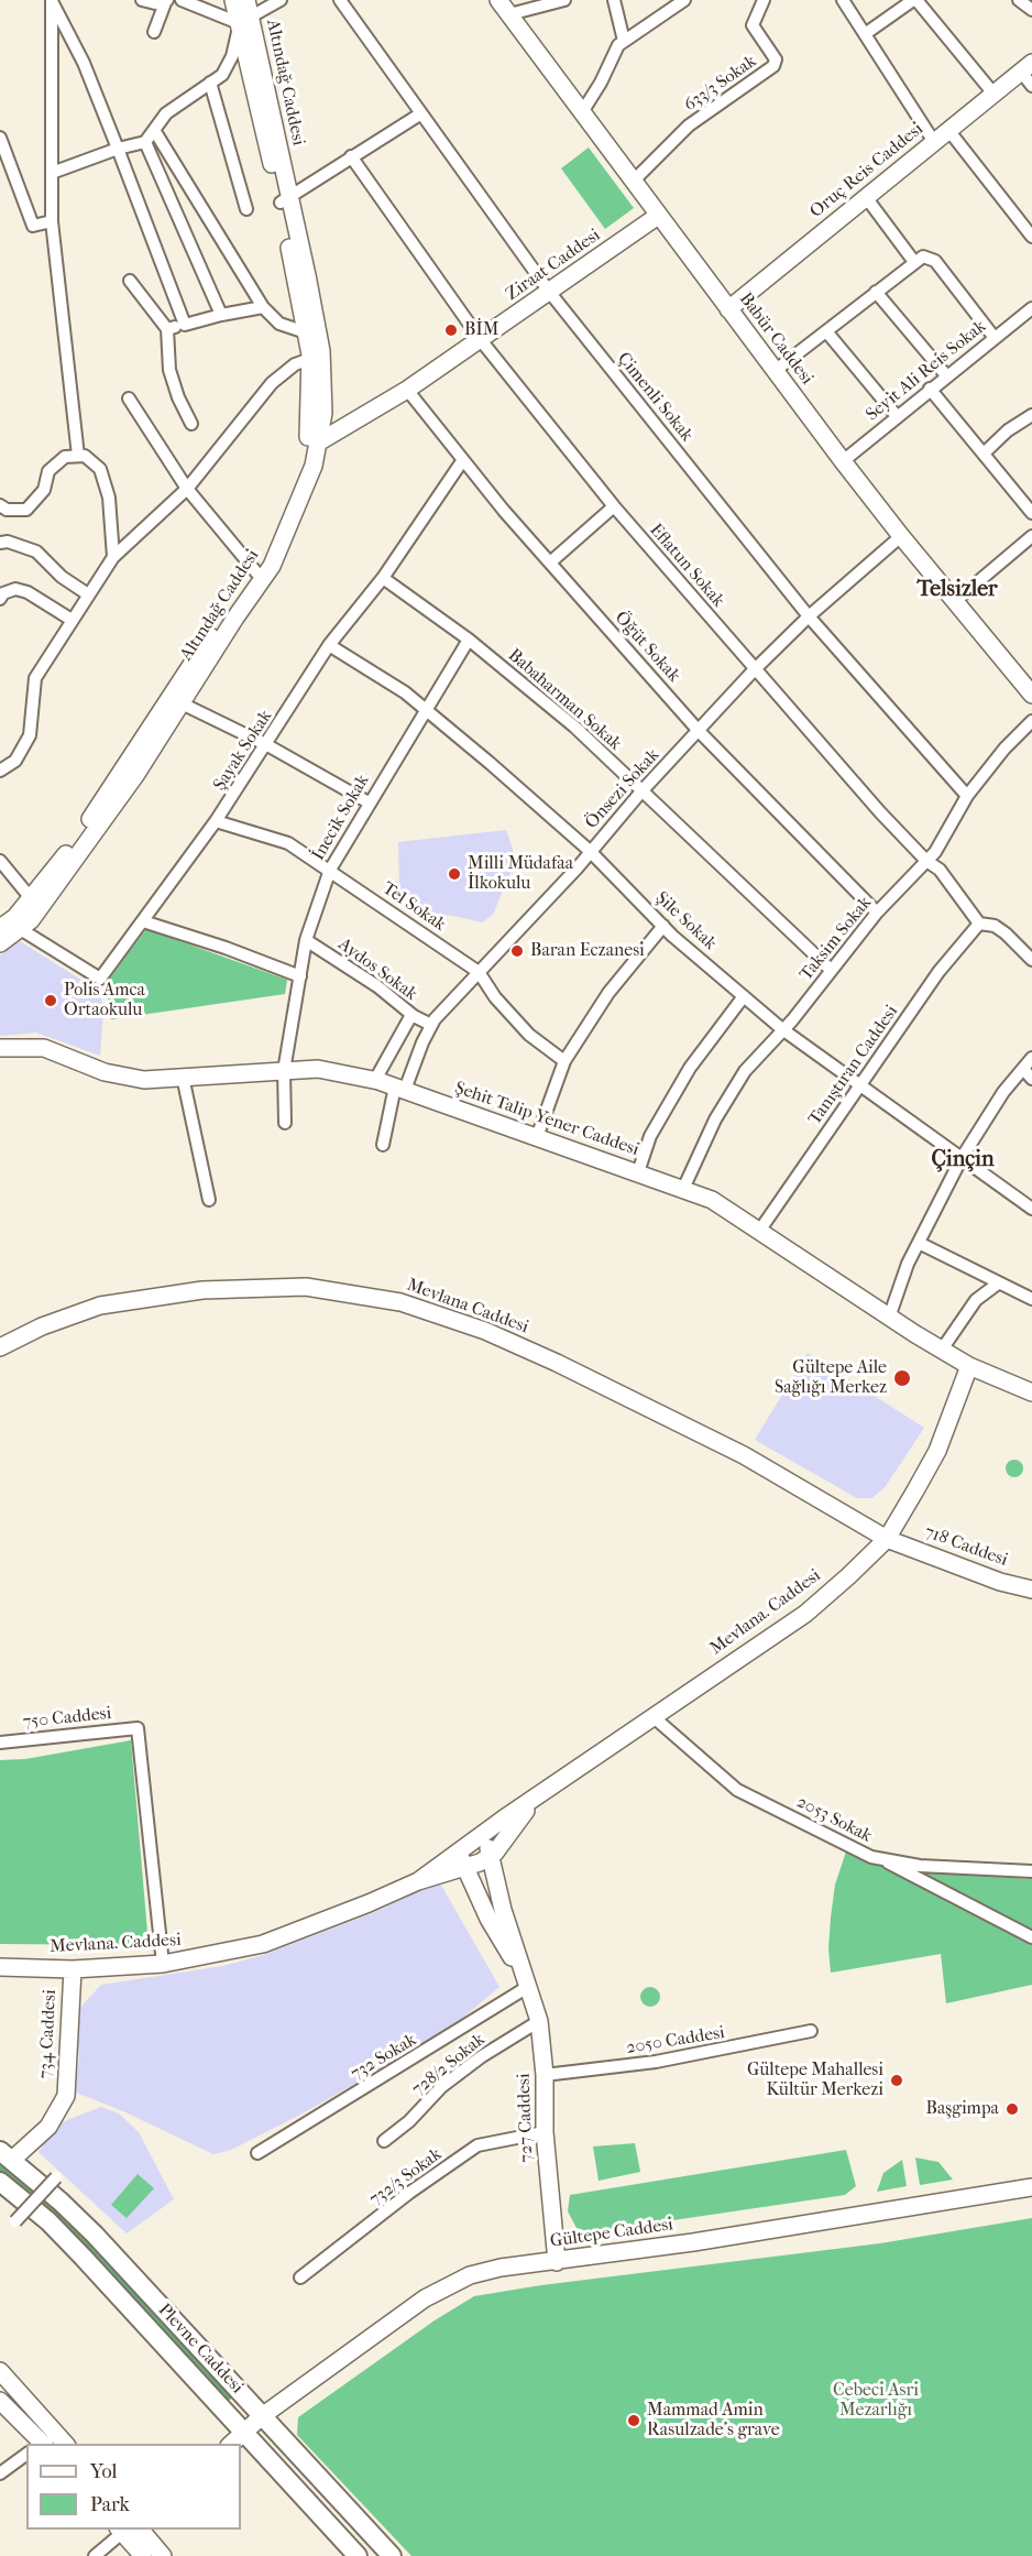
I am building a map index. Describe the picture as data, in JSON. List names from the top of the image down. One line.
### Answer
{"streets":{"main road":["Plevne Caddesi"],"street":["Altındağ Caddesi","633/3 Sokak","Oruç Reis Caddesi","Ziraat Caddesi","Babür Caddesi","Seyit Ali Reis Sokak","Çimenli Sokak","Eflatun Sokak","Öğüt Sokak","Babaharman Sokak","Şayak Sokak","Önsezi Sokak","İnecik Sokak","Tel Sokak","Şile Sokak","Taksim Sokak","Aydos Sokak","Tanıştıran Caddesi","Şehit Talip Yener Caddesi","Mevlana Caddesi","718 Caddesi","Mevlana. Caddesi","750 Caddesi","2053 Sokak","734 Caddesi","2050 Caddesi","732 Sokak","728/2 Sokak","727 Caddesi","732/3 Sokak","Gültepe Caddesi"]},"crossings":[["Altındağ Caddesi","Ziraat Caddesi"],["Altındağ Caddesi","Şayak Sokak"],["633/3 Sokak","Babür Caddesi"],["Oruç Reis Caddesi","Babür Caddesi"],["Ziraat Caddesi","Babür Caddesi"],["Ziraat Caddesi","Çimenli Sokak"],["Ziraat Caddesi","Eflatun Sokak"],["Ziraat Caddesi","Öğüt Sokak"],["Babür Caddesi","Seyit Ali Reis Sokak"],["Babür Caddesi","Önsezi Sokak"],["Çimenli Sokak","Önsezi Sokak"],["Çimenli Sokak","Taksim Sokak"],["Eflatun Sokak","Önsezi Sokak"],["Eflatun Sokak","Taksim Sokak"],["Eflatun Sokak","Tanıştıran Caddesi"],["Öğüt Sokak","Şayak Sokak"],["Öğüt Sokak","Önsezi Sokak"],["Öğüt Sokak","Taksim Sokak"],["Babaharman Sokak","Şayak Sokak"],["Babaharman Sokak","Önsezi Sokak"],["Babaharman Sokak","İnecik Sokak"],["Babaharman Sokak","Taksim Sokak"],["Şayak Sokak","Tel Sokak"],["Şayak Sokak","Şile Sokak"],["Önsezi Sokak","Tel Sokak"],["Önsezi Sokak","Şile Sokak"],["Önsezi Sokak","Aydos Sokak"],["Önsezi Sokak","Şehit Talip Yener Caddesi"],["İnecik Sokak","Tel Sokak"],["İnecik Sokak","Şile Sokak"],["İnecik Sokak","Aydos Sokak"],["İnecik Sokak","Şehit Talip Yener Caddesi"],["Şile Sokak","Taksim Sokak"],["Şile Sokak","Tanıştıran Caddesi"],["Taksim Sokak","Şehit Talip Yener Caddesi"],["Tanıştıran Caddesi","Şehit Talip Yener Caddesi"],["Şehit Talip Yener Caddesi","Mevlana. Caddesi"],["Mevlana Caddesi","718 Caddesi"],["Mevlana Caddesi","Mevlana. Caddesi"],["718 Caddesi","Mevlana. Caddesi"],["Mevlana. Caddesi","750 Caddesi"],["Mevlana. Caddesi","2053 Sokak"],["Mevlana. Caddesi","734 Caddesi"],["Mevlana. Caddesi","727 Caddesi"],["734 Caddesi","Plevne Caddesi"],["2050 Caddesi","727 Caddesi"],["732 Sokak","727 Caddesi"],["728/2 Sokak","727 Caddesi"],["727 Caddesi","732/3 Sokak"],["727 Caddesi","Gültepe Caddesi"],["Gültepe Caddesi","Plevne Caddesi"]],"districts":["Telsizler","Çinçin"],"parks":["Cebeci Asri Mezarlığı"],"places":["BİM","Milli Müdafaa İlkokulu","Baran Eczanesi","Polis Amca Ortaokulu","Gültepe Aile Sağlığı Merkez","Gültepe Mahallesi Kültür Merkezi","Başgimpa","Mammad Amin Rasulzade's grave"],"legend":["Yol","Park"]}
